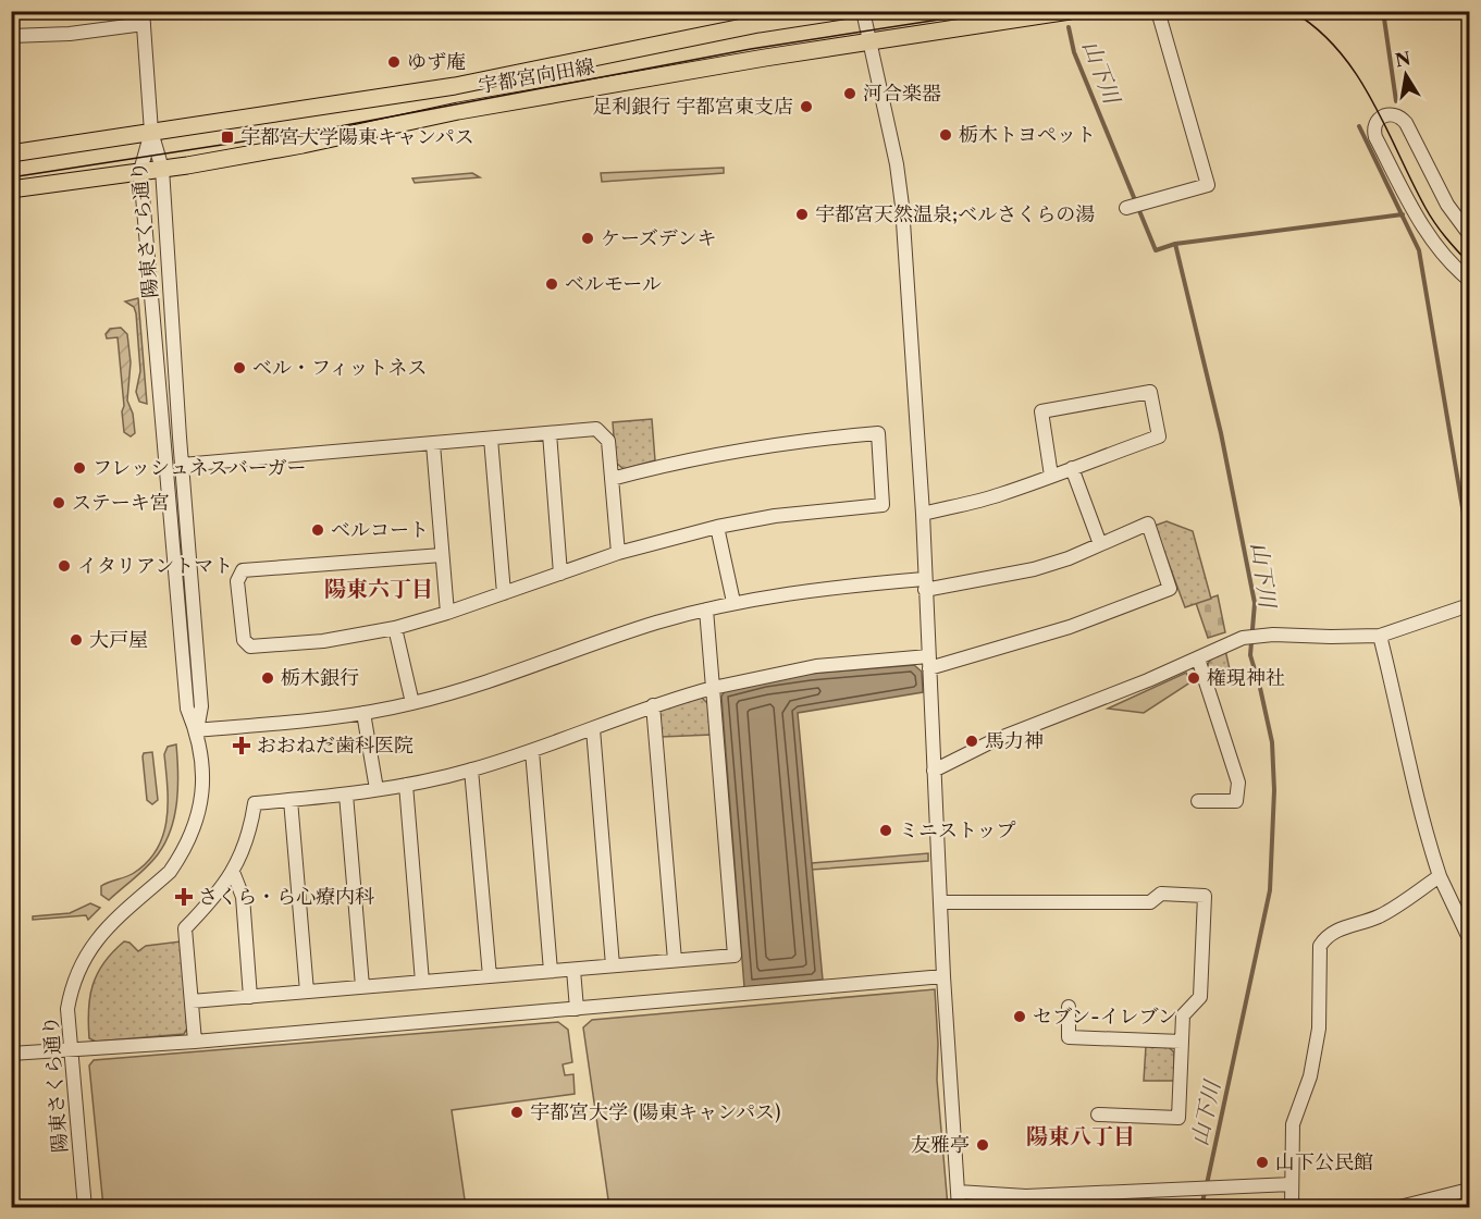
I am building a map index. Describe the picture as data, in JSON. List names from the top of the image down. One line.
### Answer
{"streets":{"main road":["宇都宮向田線"],"street":["陽東さくら通り"]},"crossings":[["宇都宮向田線","陽東さくら通り"]],"districts":["陽東六丁目","陽東八丁目"],"water":["山下川"],"places":{"other":["ゆず庵","河合楽器","足利銀行 宇都宮東支店","栃木トヨペット","宇都宮天然温泉;ベルさくらの湯","ケーズデンキ","ベルモール","ベル・フィットネス","フレッシュネスバーガー","ステーキ宮","ベルコート","イタリアントマト","大戸屋","栃木銀行","権現神社","馬力神","ミニストップ","セブン-イレブン","宇都宮大学 (陽東キャンパス)","友雅亭","山下公民館"],"transit":["宇都宮大学陽東キャンパス"],"health":["おおねだ歯科医院","さくら・ら心療内科"]},"north":"top"}
